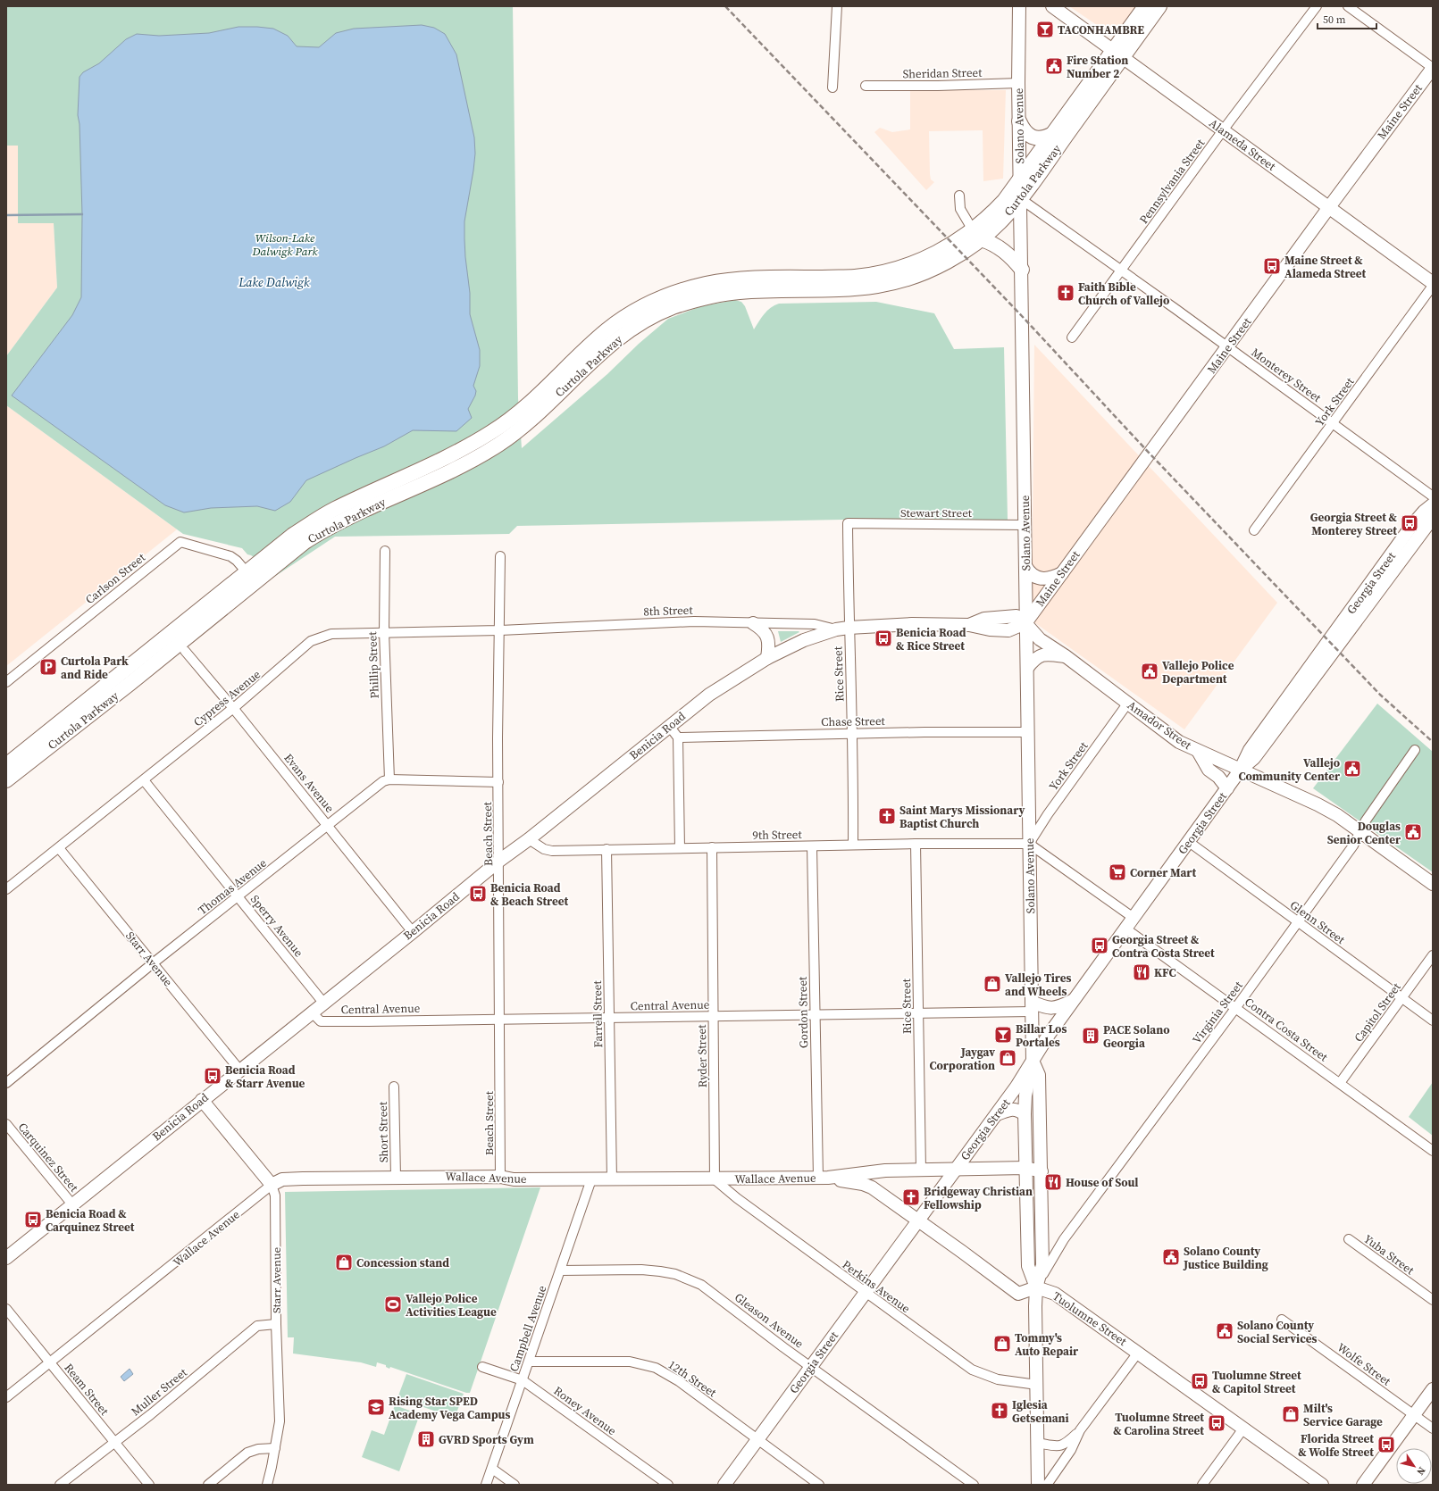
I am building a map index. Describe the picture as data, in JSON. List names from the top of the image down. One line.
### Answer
{"streets":{"main road":["Maine Street","Solano Avenue","Alameda Street","Curtola Parkway","Georgia Street","Amador Street","Benicia Road","Starr Avenue","Wallace Avenue","Tuolumne Street"],"street":["Sheridan Street","Pennsylvania Street","Monterey Street","York Street","Stewart Street","Carlson Street","8th Street","Phillip Street","Rice Street","Cypress Avenue","Chase Street","Evans Avenue","Beach Street","9th Street","Thomas Avenue","Glenn Street","Sperry Avenue","Central Avenue","Gordon Street","Virginia Street","Capitol Street","Farrell Street","Contra Costa Street","Ryder Street","Short Street","Carquinez Street","Yuba Street","Perkins Avenue","Gleason Avenue","Campbell Avenue","Wolfe Street","12th Street","Ream Street","Muller Street","Roney Avenue"]},"crossings":[["Sheridan Street","Solano Avenue"],["Maine Street","Solano Avenue"],["Maine Street","Alameda Street"],["Maine Street","Monterey Street"],["Maine Street","Amador Street"],["Maine Street","Benicia Road"],["Solano Avenue","Curtola Parkway"],["Solano Avenue","Monterey Street"],["Solano Avenue","York Street"],["Solano Avenue","Stewart Street"],["Solano Avenue","Georgia Street"],["Solano Avenue","Chase Street"],["Solano Avenue","Amador Street"],["Solano Avenue","Benicia Road"],["Solano Avenue","9th Street"],["Solano Avenue","Central Avenue"],["Solano Avenue","Virginia Street"],["Solano Avenue","Wallace Avenue"],["Solano Avenue","Perkins Avenue"],["Solano Avenue","Tuolumne Street"],["Alameda Street","Curtola Parkway"],["Alameda Street","Pennsylvania Street"],["Curtola Parkway","Monterey Street"],["Curtola Parkway","Carlson Street"],["Pennsylvania Street","Monterey Street"],["Monterey Street","York Street"],["York Street","Amador Street"],["York Street","9th Street"],["Stewart Street","Rice Street"],["Georgia Street","Amador Street"],["Georgia Street","Glenn Street"],["Georgia Street","Contra Costa Street"],["Georgia Street","Wallace Avenue"],["Georgia Street","Perkins Avenue"],["Georgia Street","Gleason Avenue"],["Georgia Street","12th Street"],["8th Street","Rice Street"],["8th Street","Cypress Avenue"],["8th Street","Benicia Road"],["8th Street","Beach Street"],["Phillip Street","Cypress Avenue"],["Phillip Street","Thomas Avenue"],["Rice Street","Chase Street"],["Rice Street","Benicia Road"],["Rice Street","9th Street"],["Rice Street","Central Avenue"],["Rice Street","Wallace Avenue"],["Cypress Avenue","Evans Avenue"],["Cypress Avenue","Beach Street"],["Cypress Avenue","Sperry Avenue"],["Cypress Avenue","Starr Avenue"],["Amador Street","Benicia Road"],["Amador Street","Virginia Street"],["Benicia Road","Evans Avenue"],["Benicia Road","Beach Street"],["Benicia Road","9th Street"],["Benicia Road","Sperry Avenue"],["Benicia Road","Starr Avenue"],["Benicia Road","Central Avenue"],["Benicia Road","Carquinez Street"],["Evans Avenue","Thomas Avenue"],["Beach Street","Central Avenue"],["Beach Street","Wallace Avenue"],["9th Street","Gordon Street"],["9th Street","Farrell Street"],["9th Street","Ryder Street"],["Thomas Avenue","Sperry Avenue"],["Thomas Avenue","Starr Avenue"],["Glenn Street","Virginia Street"],["Glenn Street","Capitol Street"],["Starr Avenue","Wallace Avenue"],["Starr Avenue","Muller Street"],["Central Avenue","Gordon Street"],["Central Avenue","Farrell Street"],["Central Avenue","Ryder Street"],["Gordon Street","Wallace Avenue"],["Virginia Street","Contra Costa Street"],["Virginia Street","Tuolumne Street"],["Capitol Street","Contra Costa Street"],["Farrell Street","Wallace Avenue"],["Ryder Street","Wallace Avenue"],["Ryder Street","Perkins Avenue"],["Short Street","Wallace Avenue"],["Wallace Avenue","Perkins Avenue"],["Wallace Avenue","Campbell Avenue"],["Wallace Avenue","Ream Street"],["Gleason Avenue","Campbell Avenue"],["Campbell Avenue","12th Street"],["Campbell Avenue","Roney Avenue"],["Ream Street","Muller Street"]],"water":["Lake Dalwigk"],"parks":["Wilson-Lake Dalwigk Park"],"places":{"bar":["TACONHAMBRE","Billar Los Portales"],"public building":["Fire Station Number 2","Vallejo Police Department","Vallejo Community Center","Douglas Senior Center","Solano County Justice Building","Solano County Social Services"],"bus stop":["Maine Street & Alameda Street","Georgia Street & Monterey Street","Benicia Road & Rice Street","Benicia Road & Beach Street","Georgia Street & Contra Costa Street","Benicia Road & Starr Avenue","Benicia Road & Carquinez Street","Tuolumne Street & Capitol Street","Tuolumne Street & Carolina Street","Florida Street & Wolfe Street"],"church":["Faith Bible Church of Vallejo","Saint Marys Missionary Baptist Church","Bridgeway Christian Fellowship","Iglesia Getsemani"],"parking":["Curtola Park and Ride"],"supermarket":["Corner Mart"],"restaurant":["KFC","House of Soul"],"shop":["Vallejo Tires and Wheels","Jaygav Corporation","Concession stand","Tommy's Auto Repair","Milt's Service Garage"],"building":["PACE Solano Georgia","GVRD Sports Gym"],"sports":["Vallejo Police Activities League"],"school or university":["Rising Star SPED Academy Vega Campus"]},"scale_bar":"50 m","north":"bottom right"}
